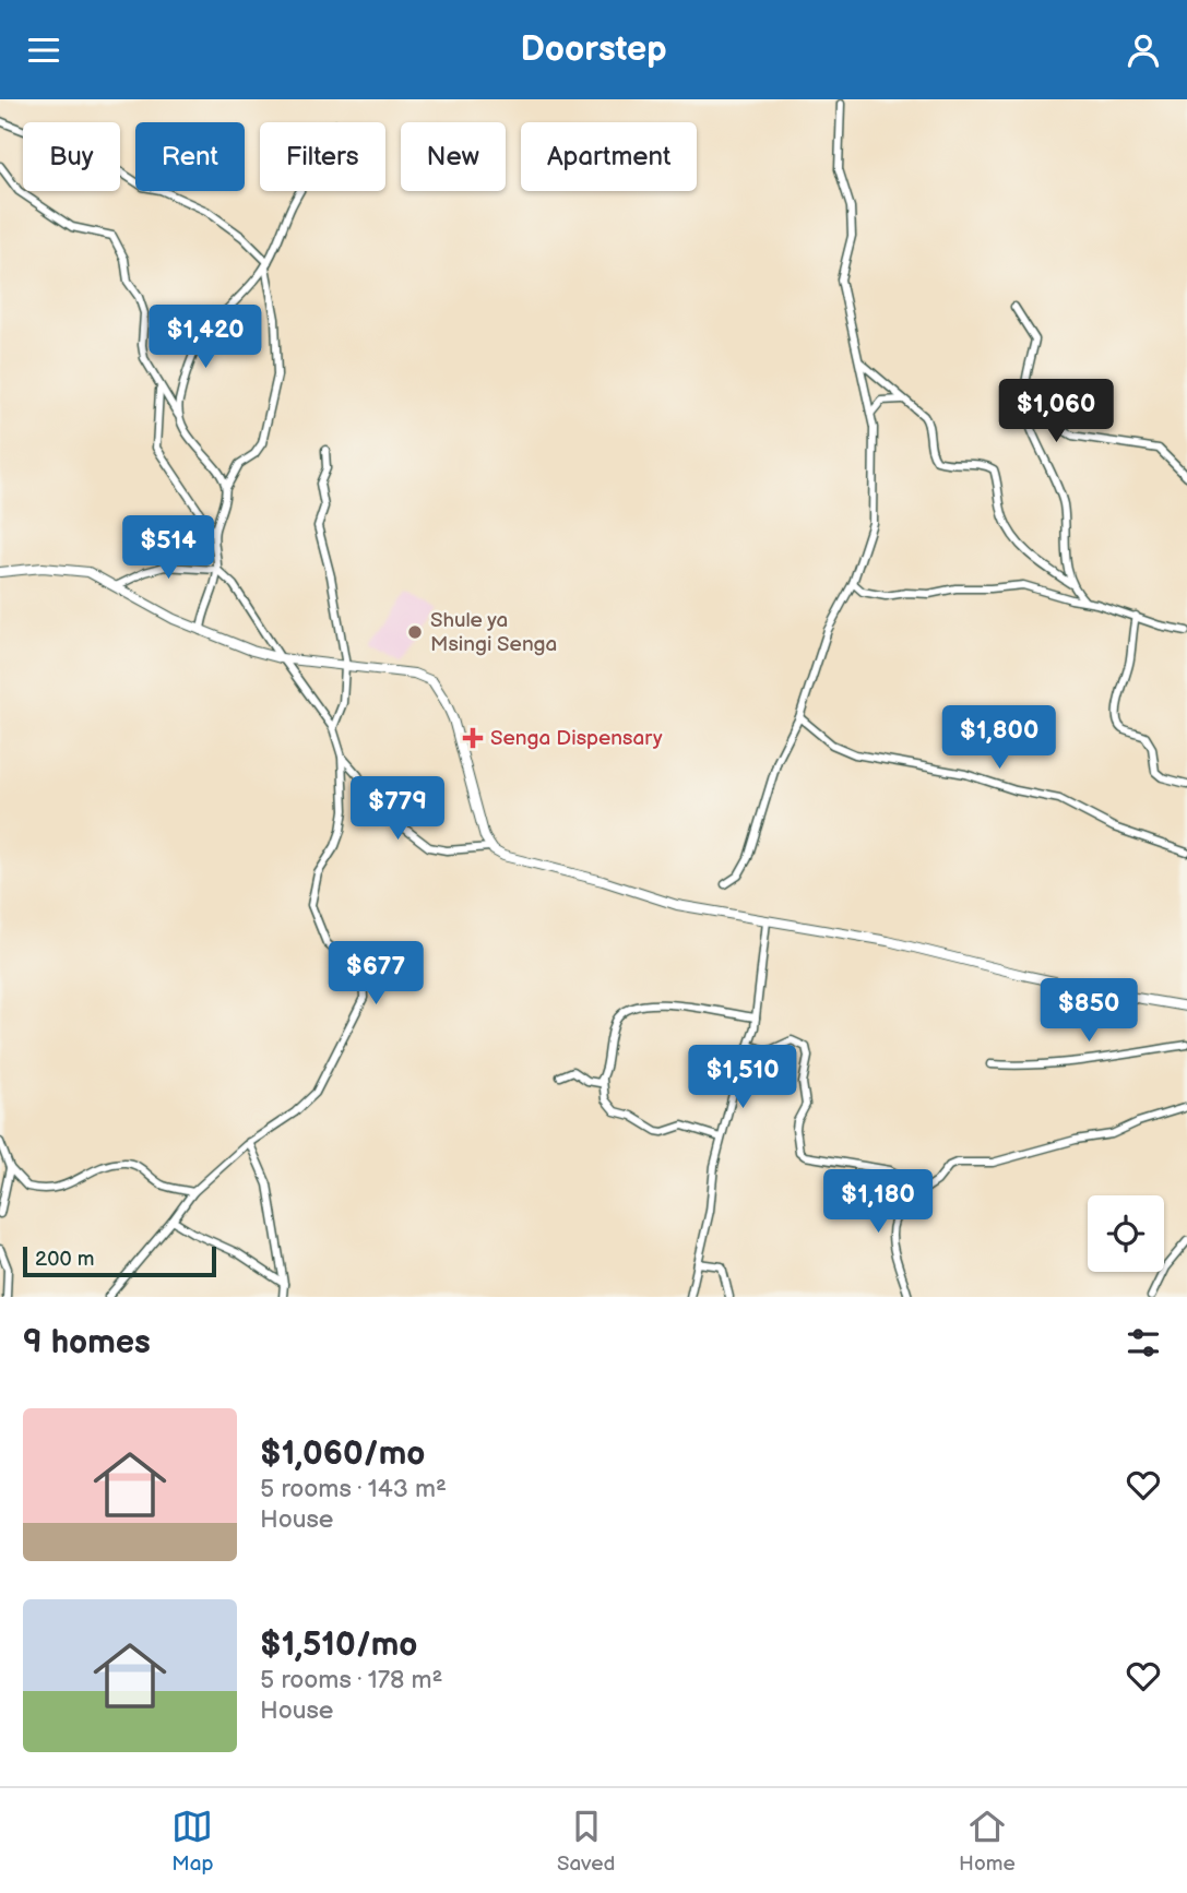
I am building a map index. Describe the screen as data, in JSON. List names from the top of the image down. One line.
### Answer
{"places":{"other":["Shule ya Msingi Senga"],"health":["Senga Dispensary"]},"scale_bar":"200 m","page":{"header":"Doorstep","chip":["Buy","Rent","Filters","New","Apartment"],"price":["$1,420","$1,060","$514","$1,800","$779","$677","$850","$1,510","$1,180"],"scale":"200 m","heading":"9 homes","list":[{"name":"$1,060/mo","note":"5 rooms · 143 m² · House"},{"name":"$1,510/mo","note":"5 rooms · 178 m² · House"}],"tabs":["Map","Saved","Home"]}}
